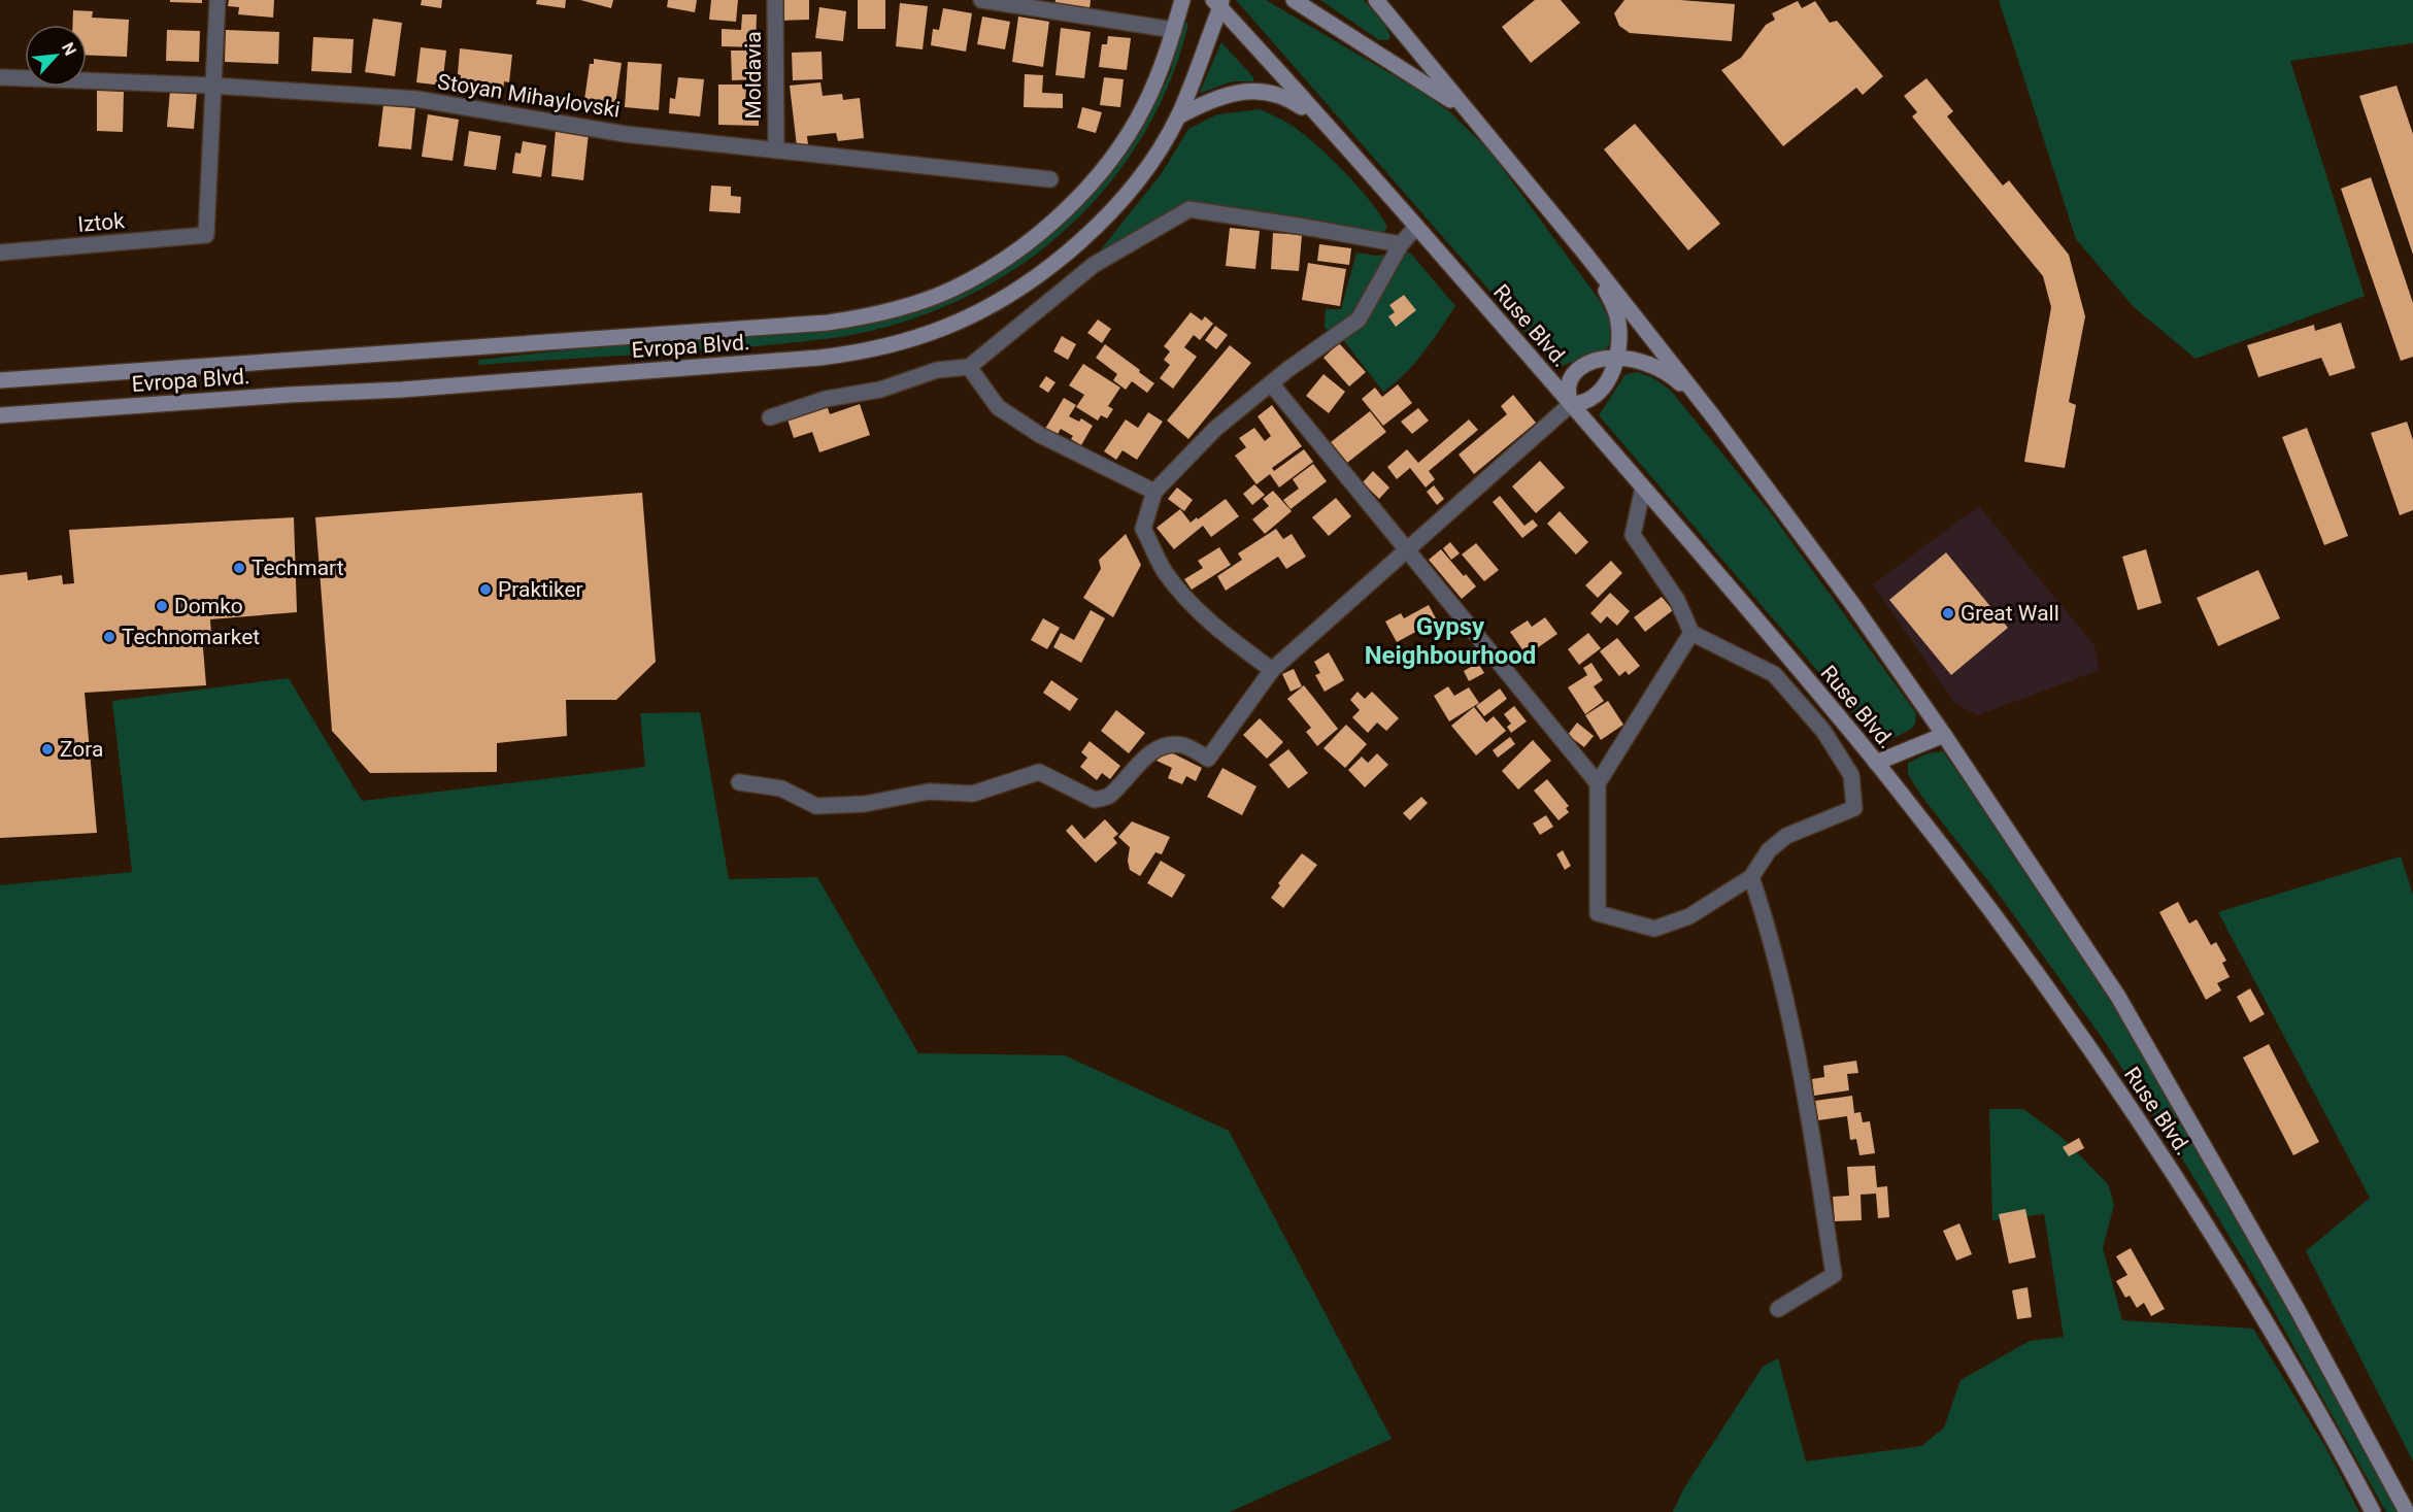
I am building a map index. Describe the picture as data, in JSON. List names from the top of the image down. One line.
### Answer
{"streets":{"main road":["Ruse Blvd.","Evropa Blvd."],"street":["Moldavia","Stoyan Mihaylovski","Iztok"]},"crossings":[["Moldavia","Stoyan Mihaylovski"],["Stoyan Mihaylovski","Iztok"],["Ruse Blvd.","Evropa Blvd."]],"districts":["Gypsy Neighbourhood"],"places":["Techmart","Praktiker","Domko","Great Wall","Technomarket","Zora"],"north":"top right"}
